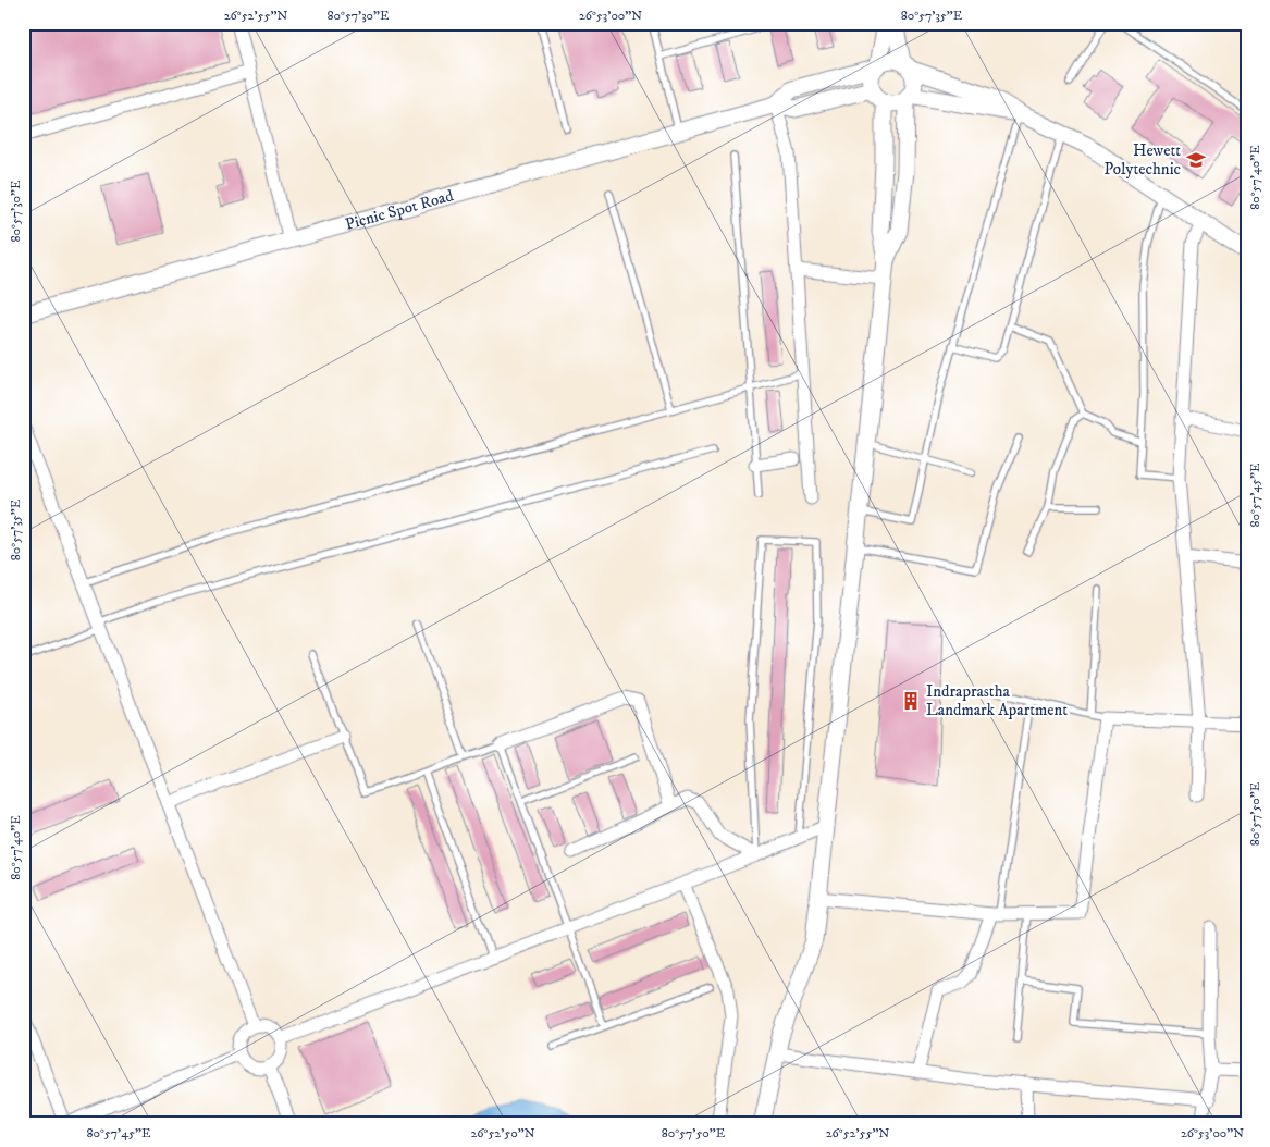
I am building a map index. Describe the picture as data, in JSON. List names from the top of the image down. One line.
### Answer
{"streets":{"street":["Picnic Spot Road"]},"places":{"school or university":["Hewett Polytechnic"],"building":["Indraprastha Landmark Apartment"]},"coordinates":["26°52'55\"N","80°57'30\"E","26°53'00\"N","80°57'35\"E","80°57'40\"E","80°57'45\"E","80°57'50\"E","26°52'50\"N"]}
